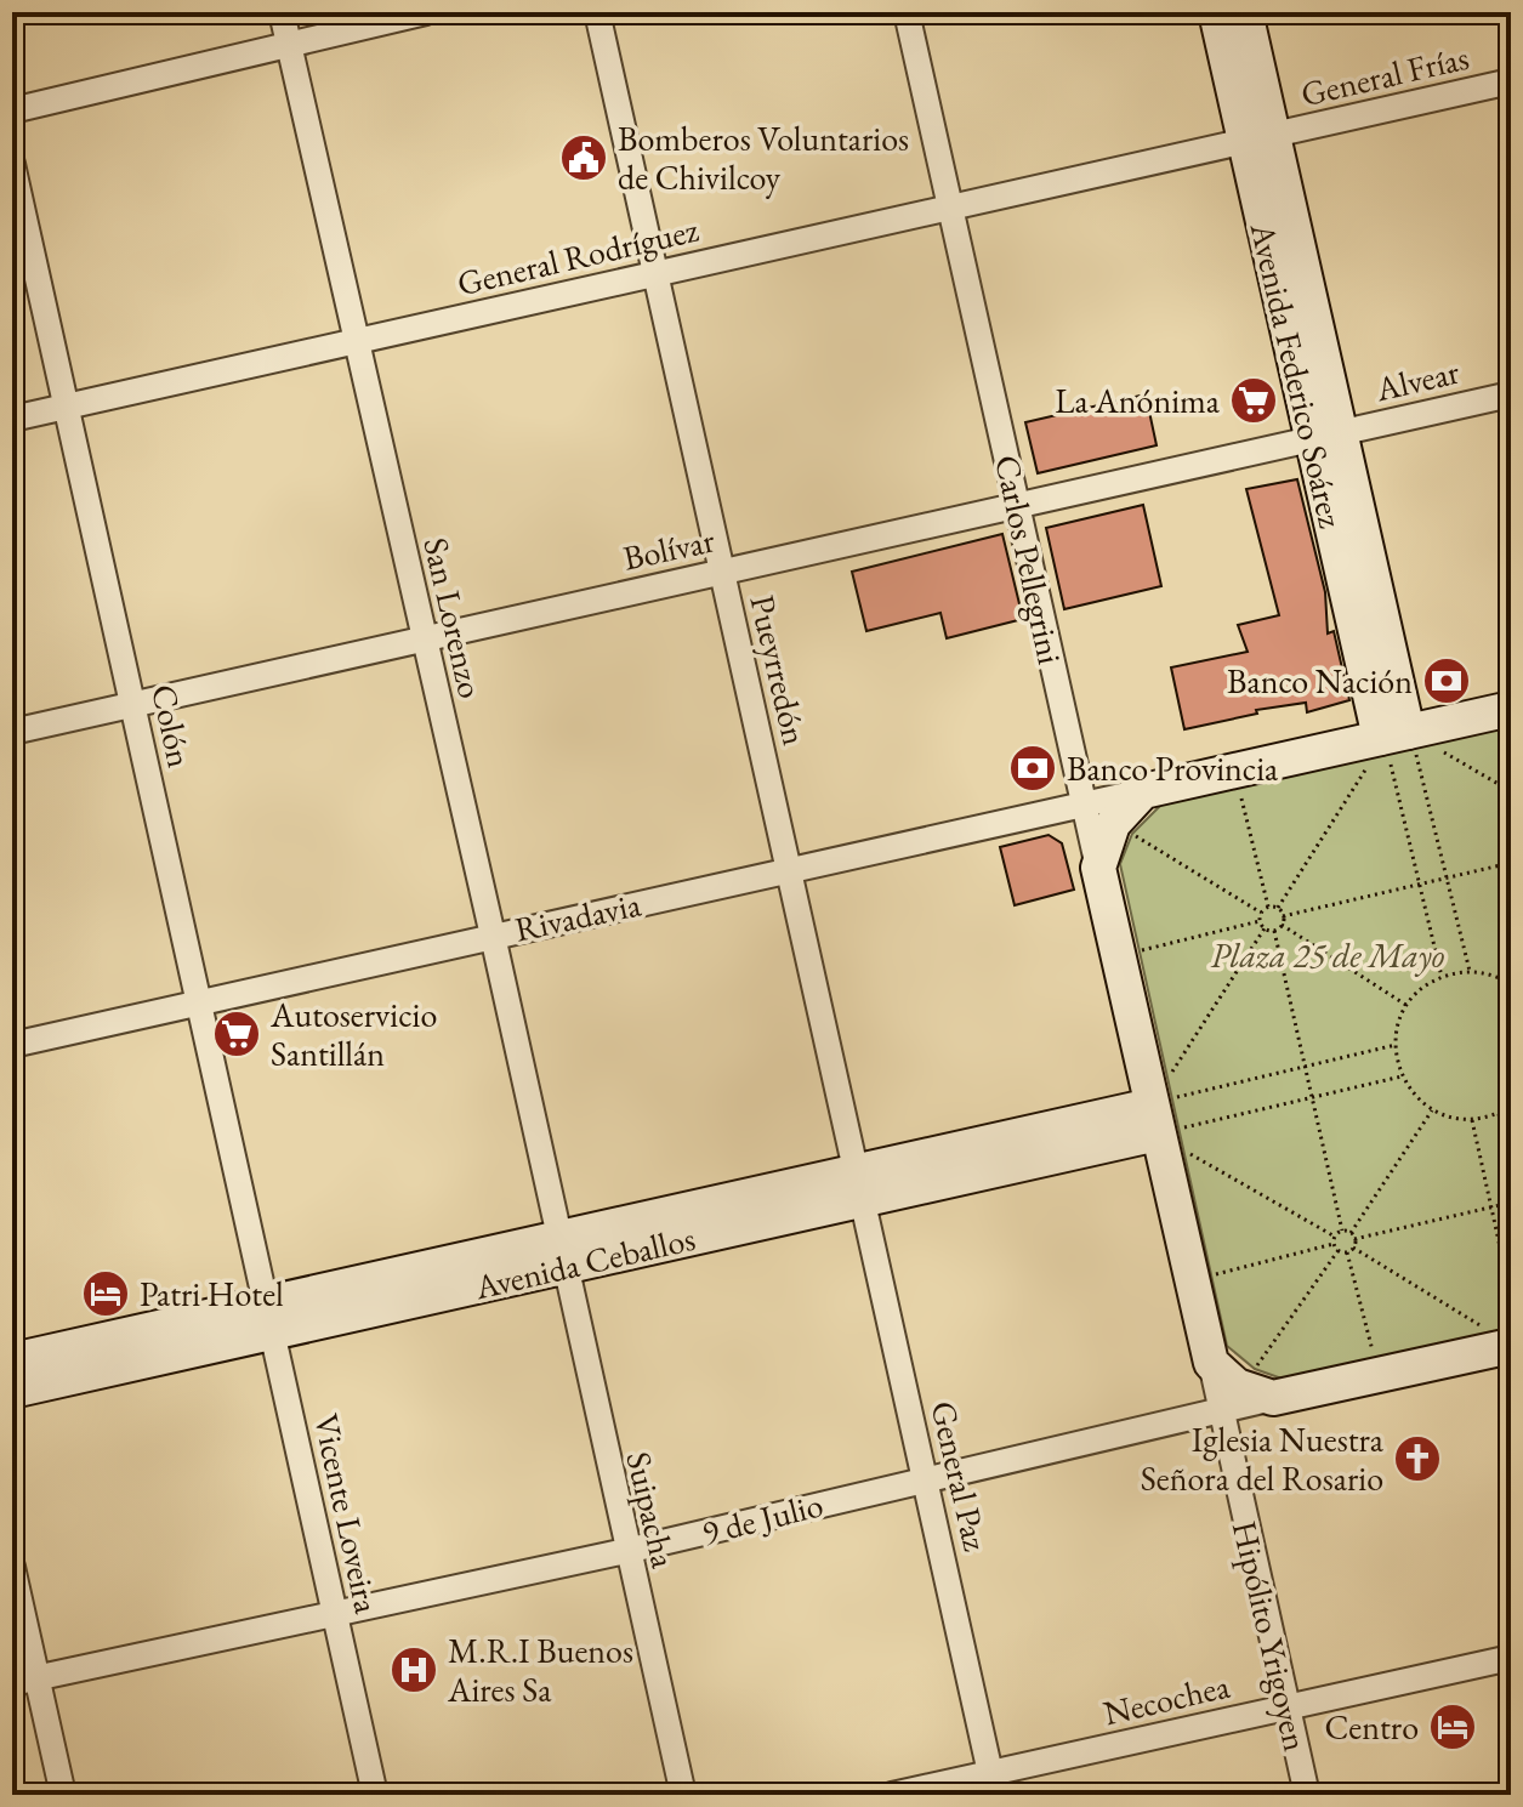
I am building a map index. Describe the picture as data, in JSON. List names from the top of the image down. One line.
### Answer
{"streets":{"main road":["Avenida Federico Soárez","Carlos Pellegrini","Rivadavia","Avenida Ceballos","9 de Julio","Hipólito Yrigoyen"],"street":["General Frías","General Rodríguez","Alvear","Bolívar","San Lorenzo","Pueyrredón","Colón","General Paz","Suipacha","Vicente Loveira","Necochea"]},"crossings":[["General Frías","General Rodríguez"],["General Frías","Avenida Federico Soárez"],["General Rodríguez","Avenida Federico Soárez"],["General Rodríguez","Carlos Pellegrini"],["General Rodríguez","San Lorenzo"],["General Rodríguez","Pueyrredón"],["General Rodríguez","Colón"],["Avenida Federico Soárez","Alvear"],["Avenida Federico Soárez","Bolívar"],["Avenida Federico Soárez","Rivadavia"],["Alvear","Bolívar"],["Bolívar","Carlos Pellegrini"],["Bolívar","San Lorenzo"],["Bolívar","Pueyrredón"],["Bolívar","Colón"],["Carlos Pellegrini","Rivadavia"],["Carlos Pellegrini","Avenida Ceballos"],["Carlos Pellegrini","Hipólito Yrigoyen"],["San Lorenzo","Rivadavia"],["San Lorenzo","Avenida Ceballos"],["San Lorenzo","Suipacha"],["Pueyrredón","Rivadavia"],["Pueyrredón","Avenida Ceballos"],["Pueyrredón","General Paz"],["Colón","Rivadavia"],["Colón","Avenida Ceballos"],["Colón","Vicente Loveira"],["Avenida Ceballos","General Paz"],["Avenida Ceballos","Suipacha"],["Avenida Ceballos","Vicente Loveira"],["Avenida Ceballos","Hipólito Yrigoyen"],["General Paz","9 de Julio"],["General Paz","Necochea"],["Suipacha","9 de Julio"],["Vicente Loveira","9 de Julio"],["9 de Julio","Hipólito Yrigoyen"],["Hipólito Yrigoyen","Necochea"]],"parks":["Plaza 25 de Mayo"],"places":{"public building":["Bomberos Voluntarios de Chivilcoy"],"supermarket":["La Anónima","Autoservicio Santillán"],"bank":["Banco Nación","Banco Provincia"],"hotel":["Patri Hotel","Centro"],"church":["Iglesia Nuestra Señora del Rosario"],"hospital":["M.R.I Buenos Aires Sa"]}}
